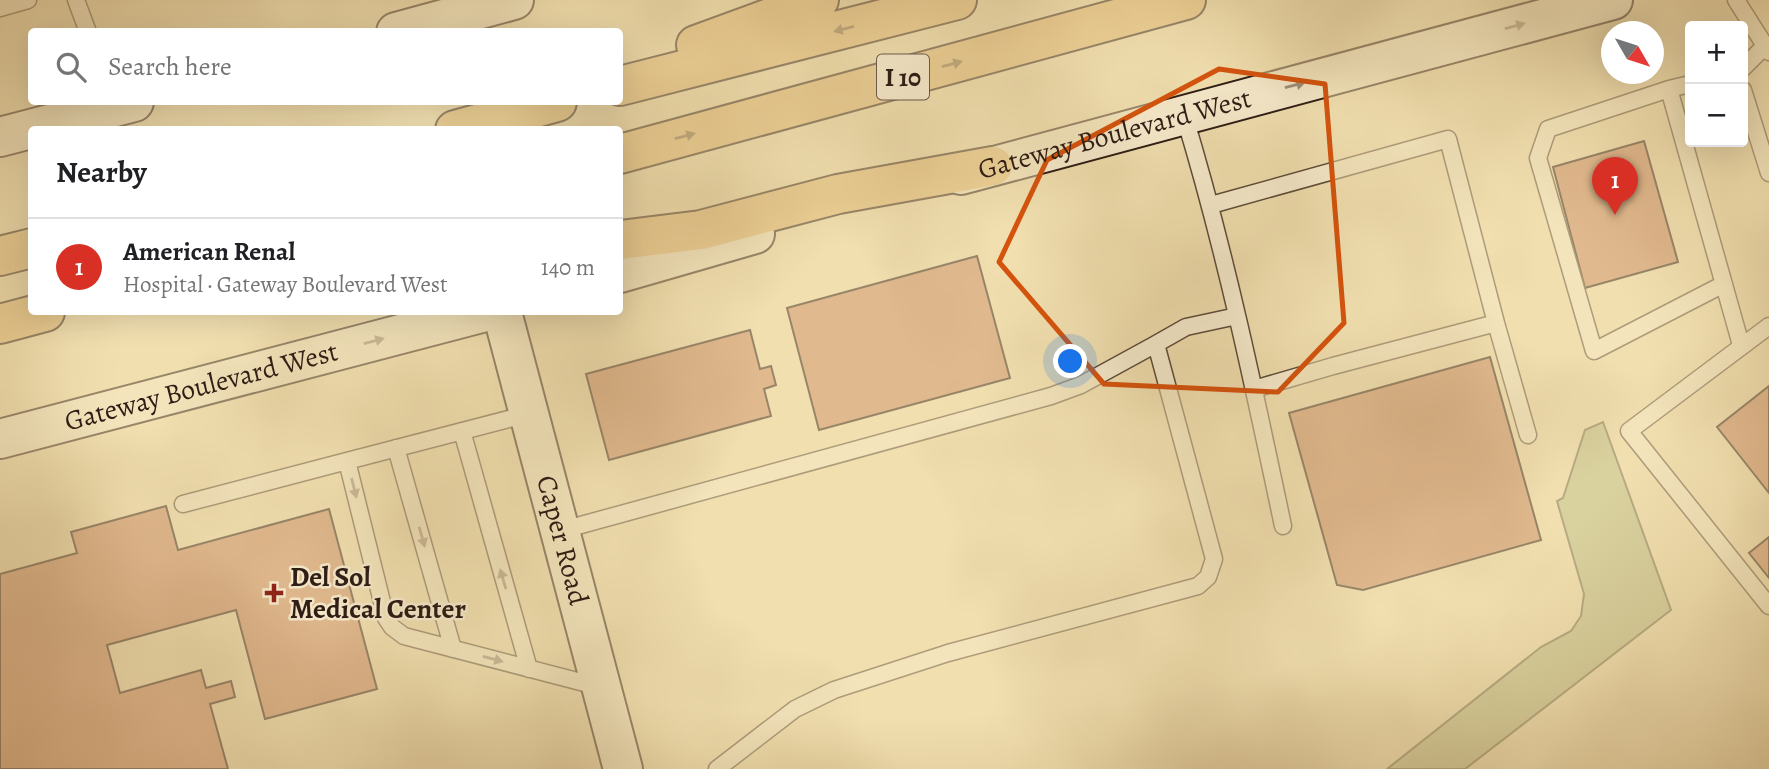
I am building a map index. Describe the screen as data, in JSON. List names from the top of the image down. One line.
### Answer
{"streets":{"highway":["I 10"],"main road":["Gateway Boulevard West","Caper Road"]},"one_way":["Gateway Boulevard West"],"places":{"health":["Del Sol Medical Center"]},"north":"bottom right","page":{"map_buttons":["+","−"],"search":"Search here","heading":"Nearby","pins":"1","list":[{"mark":"1","name":"American Renal","note":"Hospital · Gateway Boulevard West","value":"140 m"}]}}
